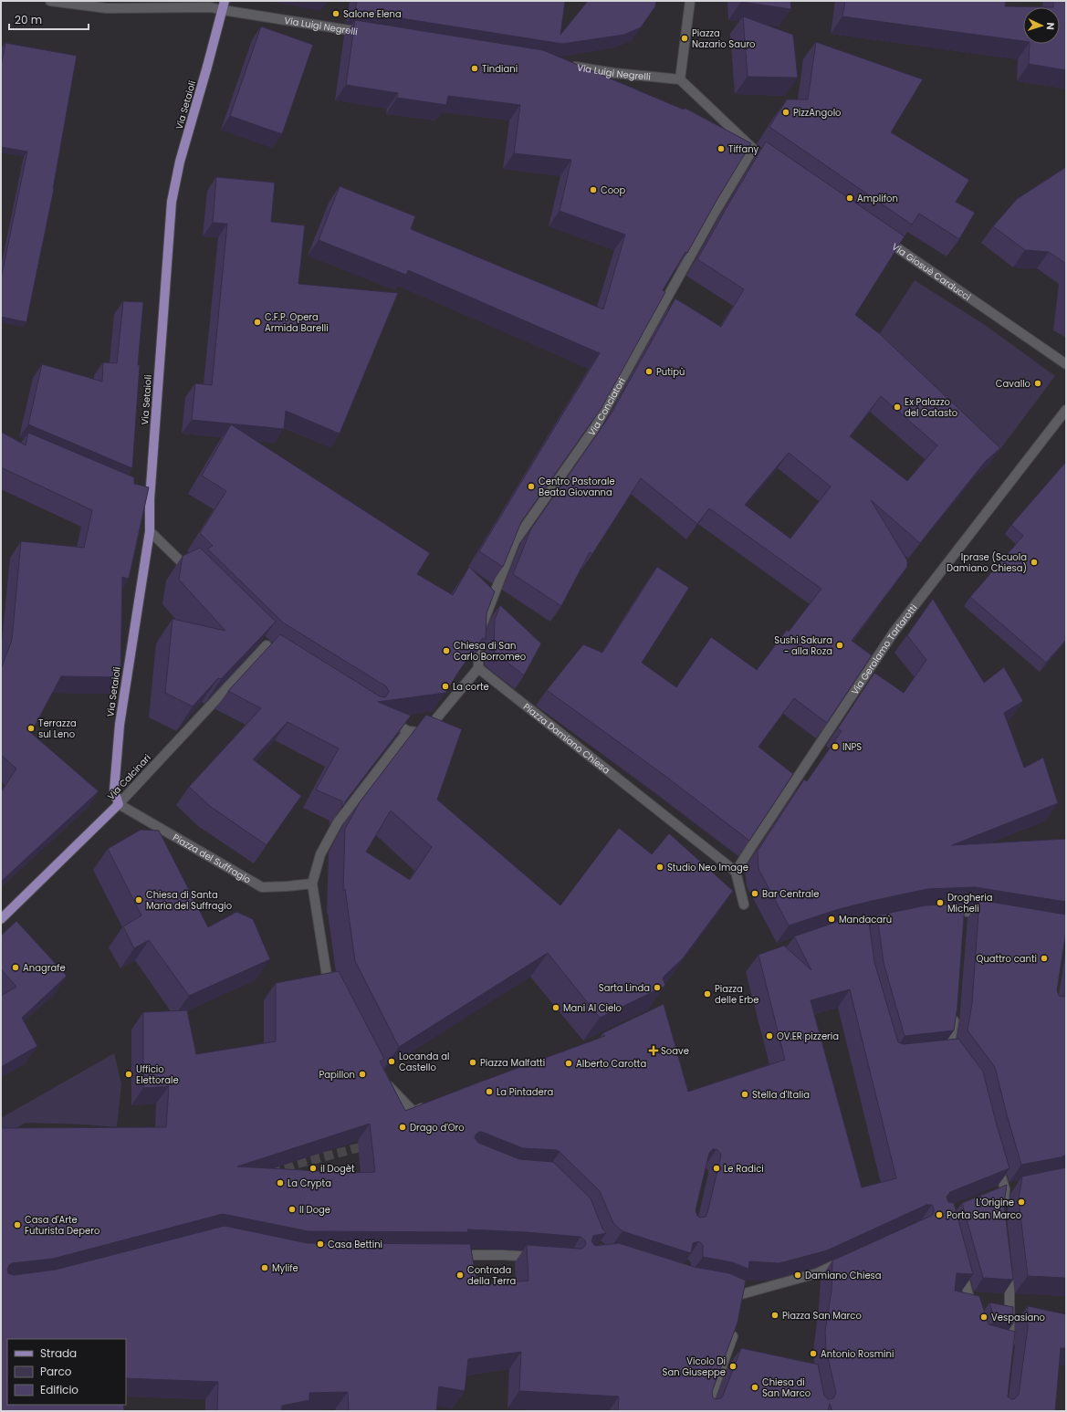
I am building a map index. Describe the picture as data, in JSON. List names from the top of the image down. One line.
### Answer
{"streets":{"main road":["Via Setaioli","Via Calcinari"],"street":["Via Luigi Negrelli","Via Giosuè Carducci","Via Conciatori","Via Gerolamo Tartarotti","Piazza Damiano Chiesa","Piazza del Suffragio"]},"crossings":[["Via Luigi Negrelli","Via Setaioli"],["Via Luigi Negrelli","Via Conciatori"],["Via Setaioli","Via Calcinari"],["Via Setaioli","Piazza del Suffragio"],["Via Conciatori","Piazza Damiano Chiesa"],["Via Gerolamo Tartarotti","Piazza Damiano Chiesa"],["Via Calcinari","Piazza del Suffragio"]],"places":{"other":["Salone Elena","Piazza Nazario Sauro","Tindiani","PizzAngolo","Tiffany","Coop","Amplifon","C.F.P. Opera Armida Barelli","Putipù","Cavallo","Ex Palazzo del Catasto","Centro Pastorale Beata Giovanna","Iprase (Scuola Damiano Chiesa)","Sushi Sakura - alla Roza","Chiesa di San Carlo Borromeo","La corte","Terrazza sul Leno","INPS","Studio Neo Image","Bar Centrale","Chiesa di Santa Maria del Suffragio","Drogheria Micheli","Mandacarù","Quattro canti","Anagrafe","Sarta Linda","Piazza delle Erbe","Mani Al Cielo","OV.ER pizzeria","Locanda al Castello","Piazza Malfatti","Alberto Carotta","Ufficio Elettorale","Papillon","La Pintadera","Stella d'Italia","Drago d'Oro","il Dogèt","Le Radici","La Crypta","L'Origine","Il Doge","Porta San Marco","Casa d'Arte Futurista Depero","Casa Bettini","Mylife","Contrada della Terra","Damiano Chiesa","Piazza San Marco","Vespasiano","Antonio Rosmini","Vicolo Di San Giuseppe","Chiesa di San Marco"],"health":["Soave"]},"legend":["Strada","Parco","Edificio"],"scale_bar":"20 m","north":"right"}
